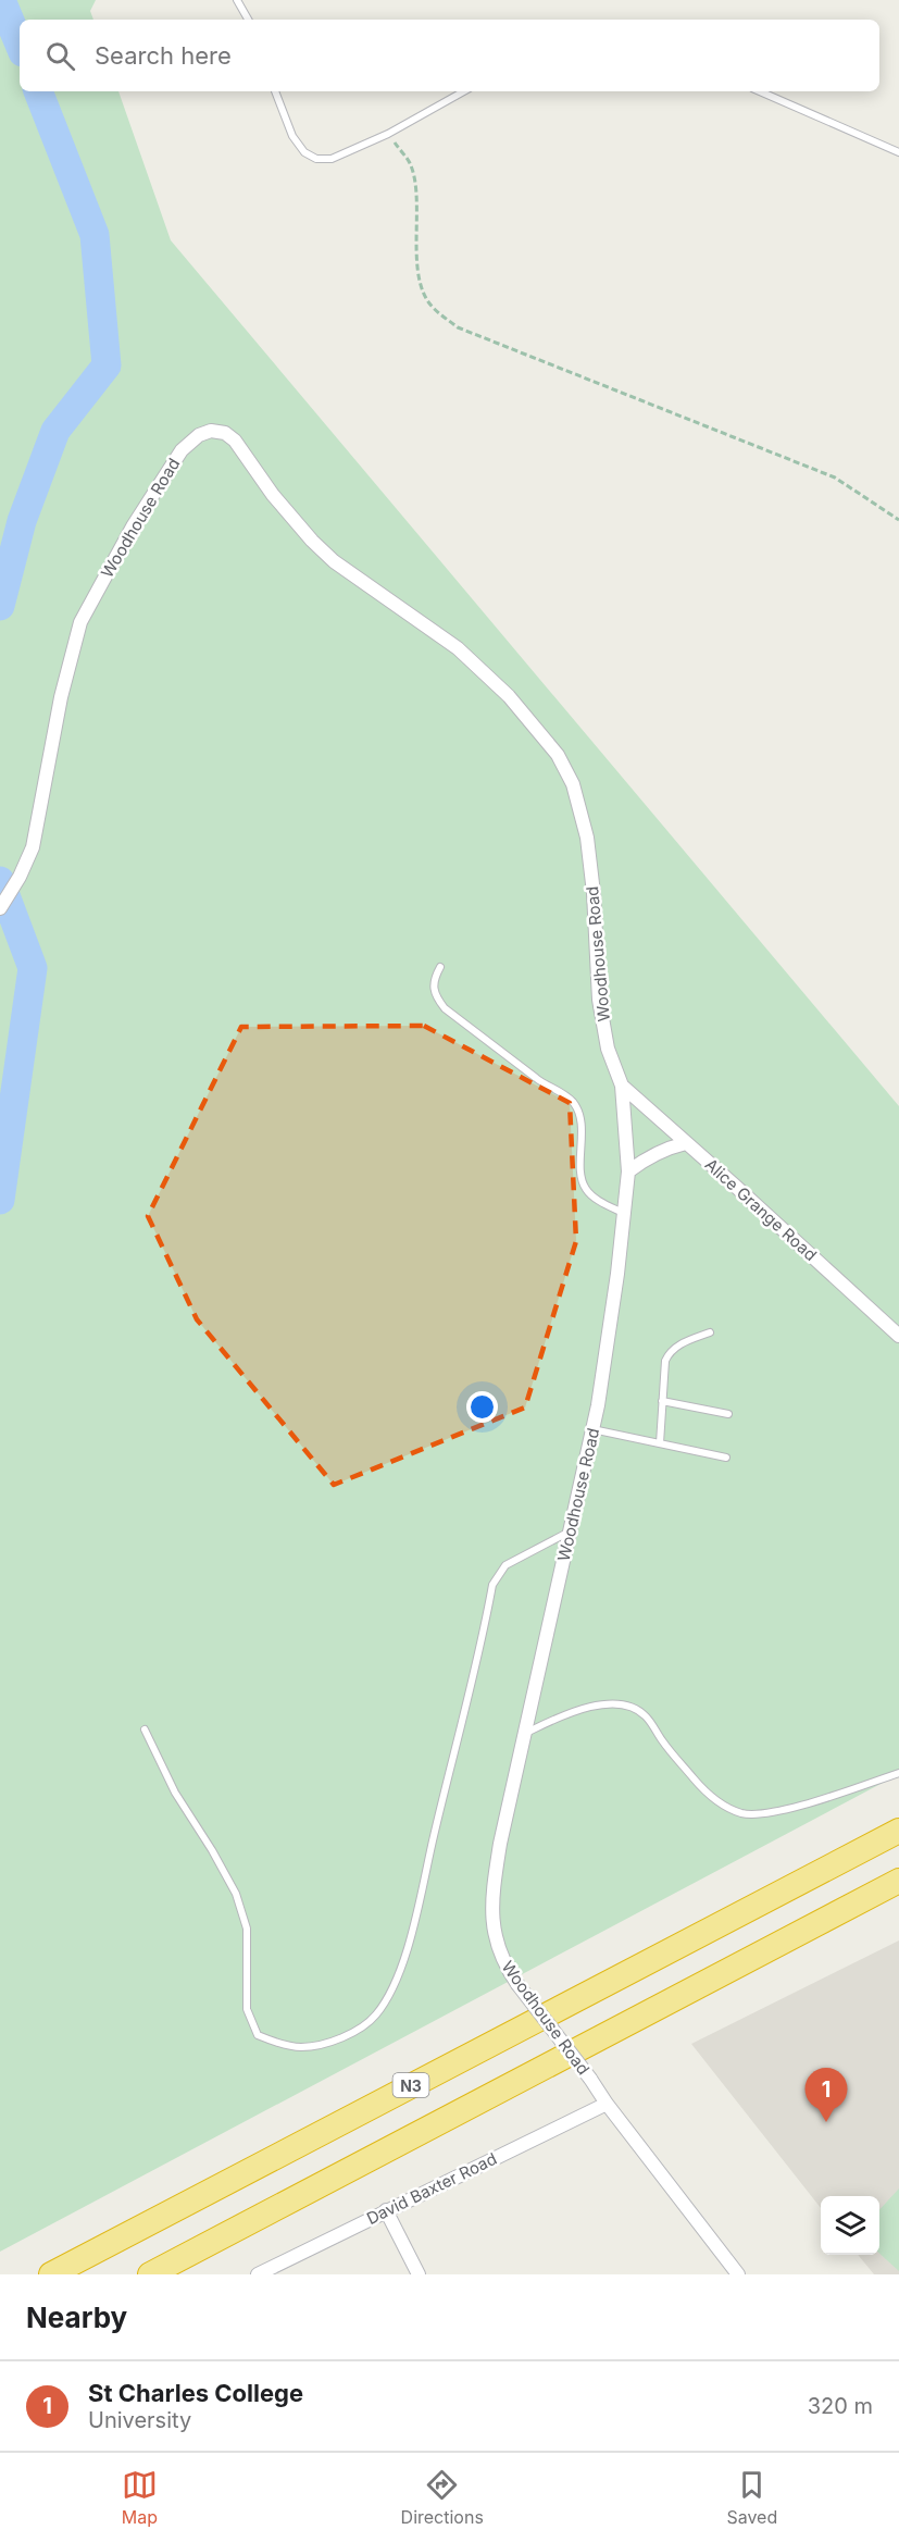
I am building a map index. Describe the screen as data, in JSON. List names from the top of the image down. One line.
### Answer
{"streets":{"highway":["N3"],"street":["Woodhouse Road","Alice Grange Road","David Baxter Road"]},"crossings":[["Woodhouse Road","Alice Grange Road"],["Woodhouse Road","David Baxter Road"]],"page":{"search":"Search here","pins":"1","heading":"Nearby","list":[{"mark":"1","name":"St Charles College","note":"University","value":"320 m"}],"nav":["Map","Directions","Saved"]}}
